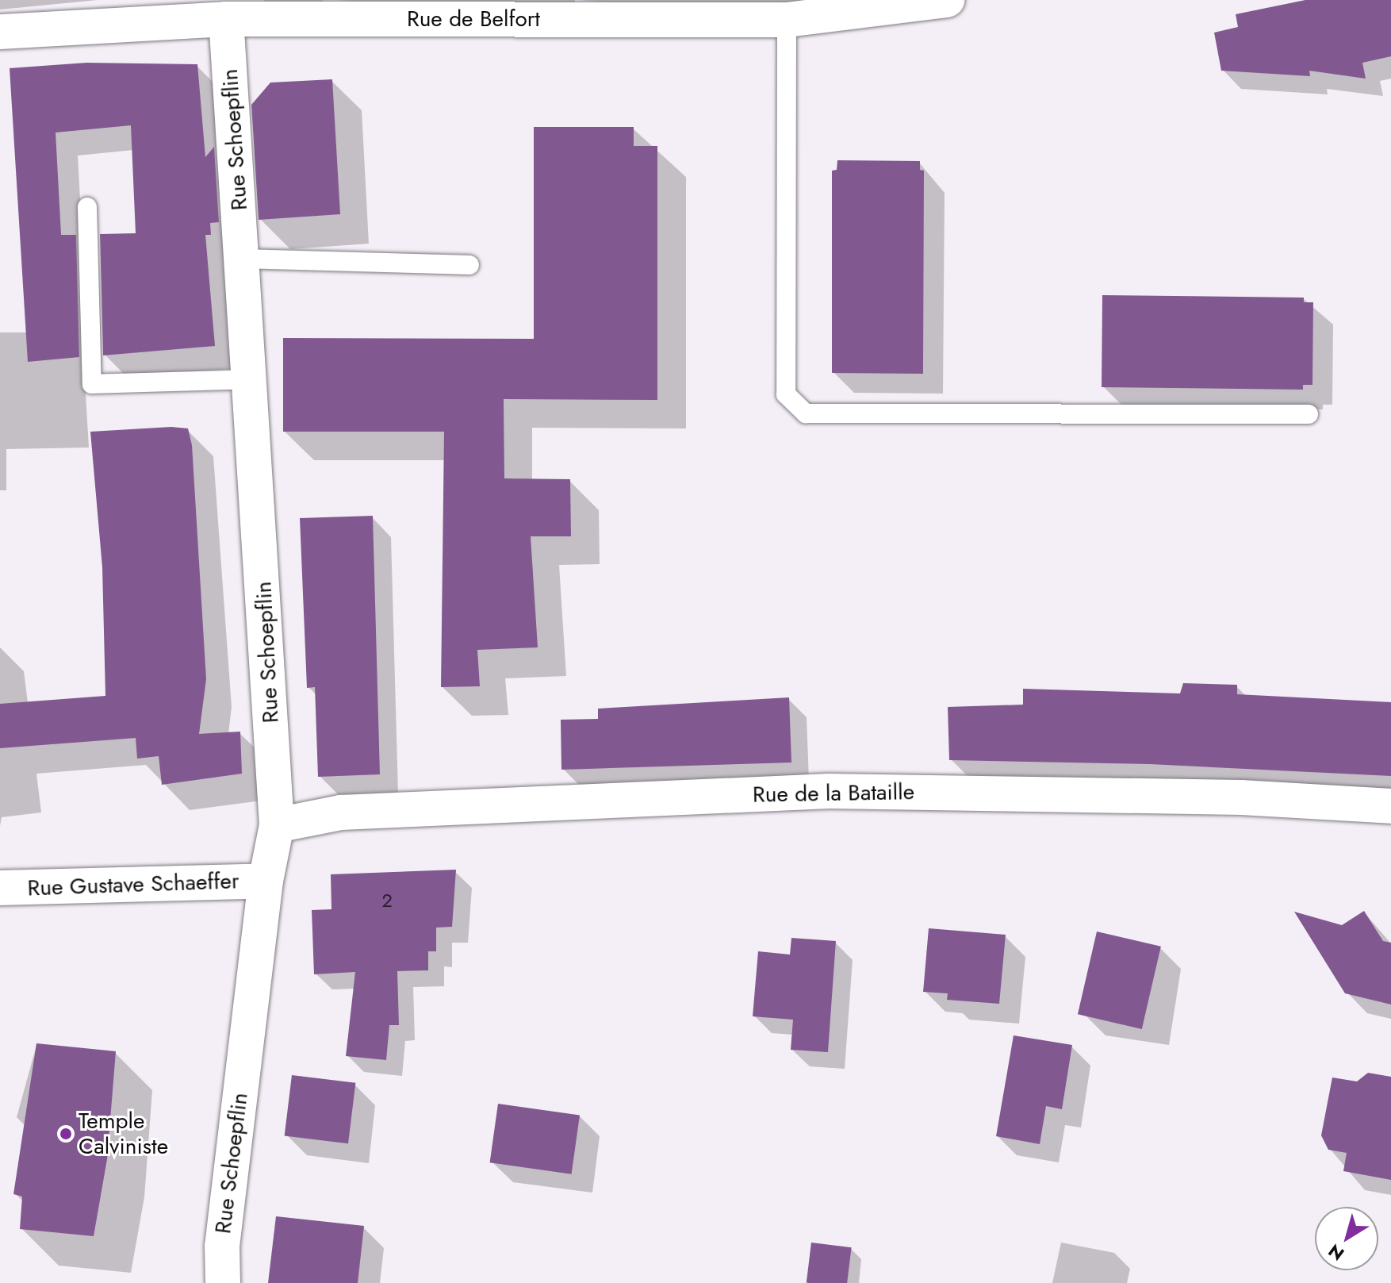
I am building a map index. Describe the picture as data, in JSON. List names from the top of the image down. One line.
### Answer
{"streets":{"street":["Rue de Belfort","Rue Schoepflin","Rue de la Bataille","Rue Gustave Schaeffer"]},"crossings":[["Rue de Belfort","Rue Schoepflin"],["Rue Schoepflin","Rue de la Bataille"],["Rue Schoepflin","Rue Gustave Schaeffer"]],"places":["Temple Calviniste"],"house_numbers":["2"],"north":"bottom left"}
